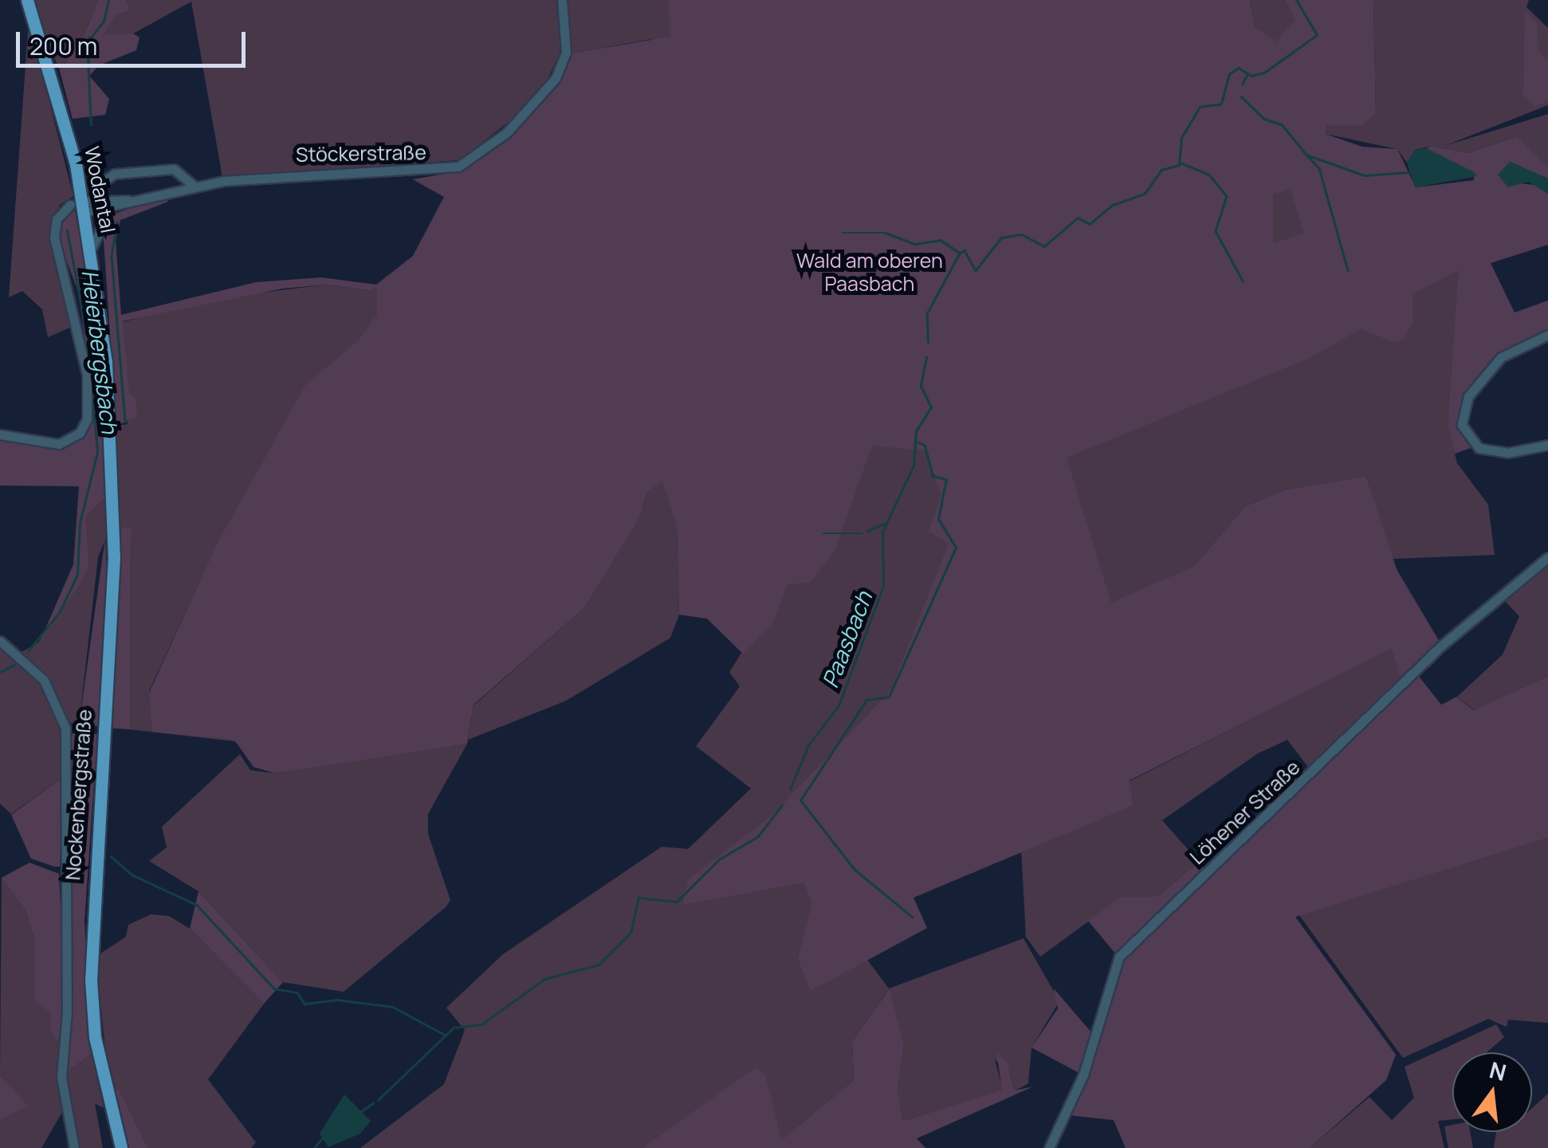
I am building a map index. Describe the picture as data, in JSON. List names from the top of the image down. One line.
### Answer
{"streets":{"main road":["Wodantal","Nockenbergstraße"],"street":["Stöckerstraße","Löhener Straße"]},"crossings":[["Stöckerstraße","Wodantal"],["Wodantal","Nockenbergstraße"]],"water":["Heierbergsbach","Paasbach"],"parks":["Wald am oberen Paasbach"],"scale_bar":"200 m","north":"top"}
